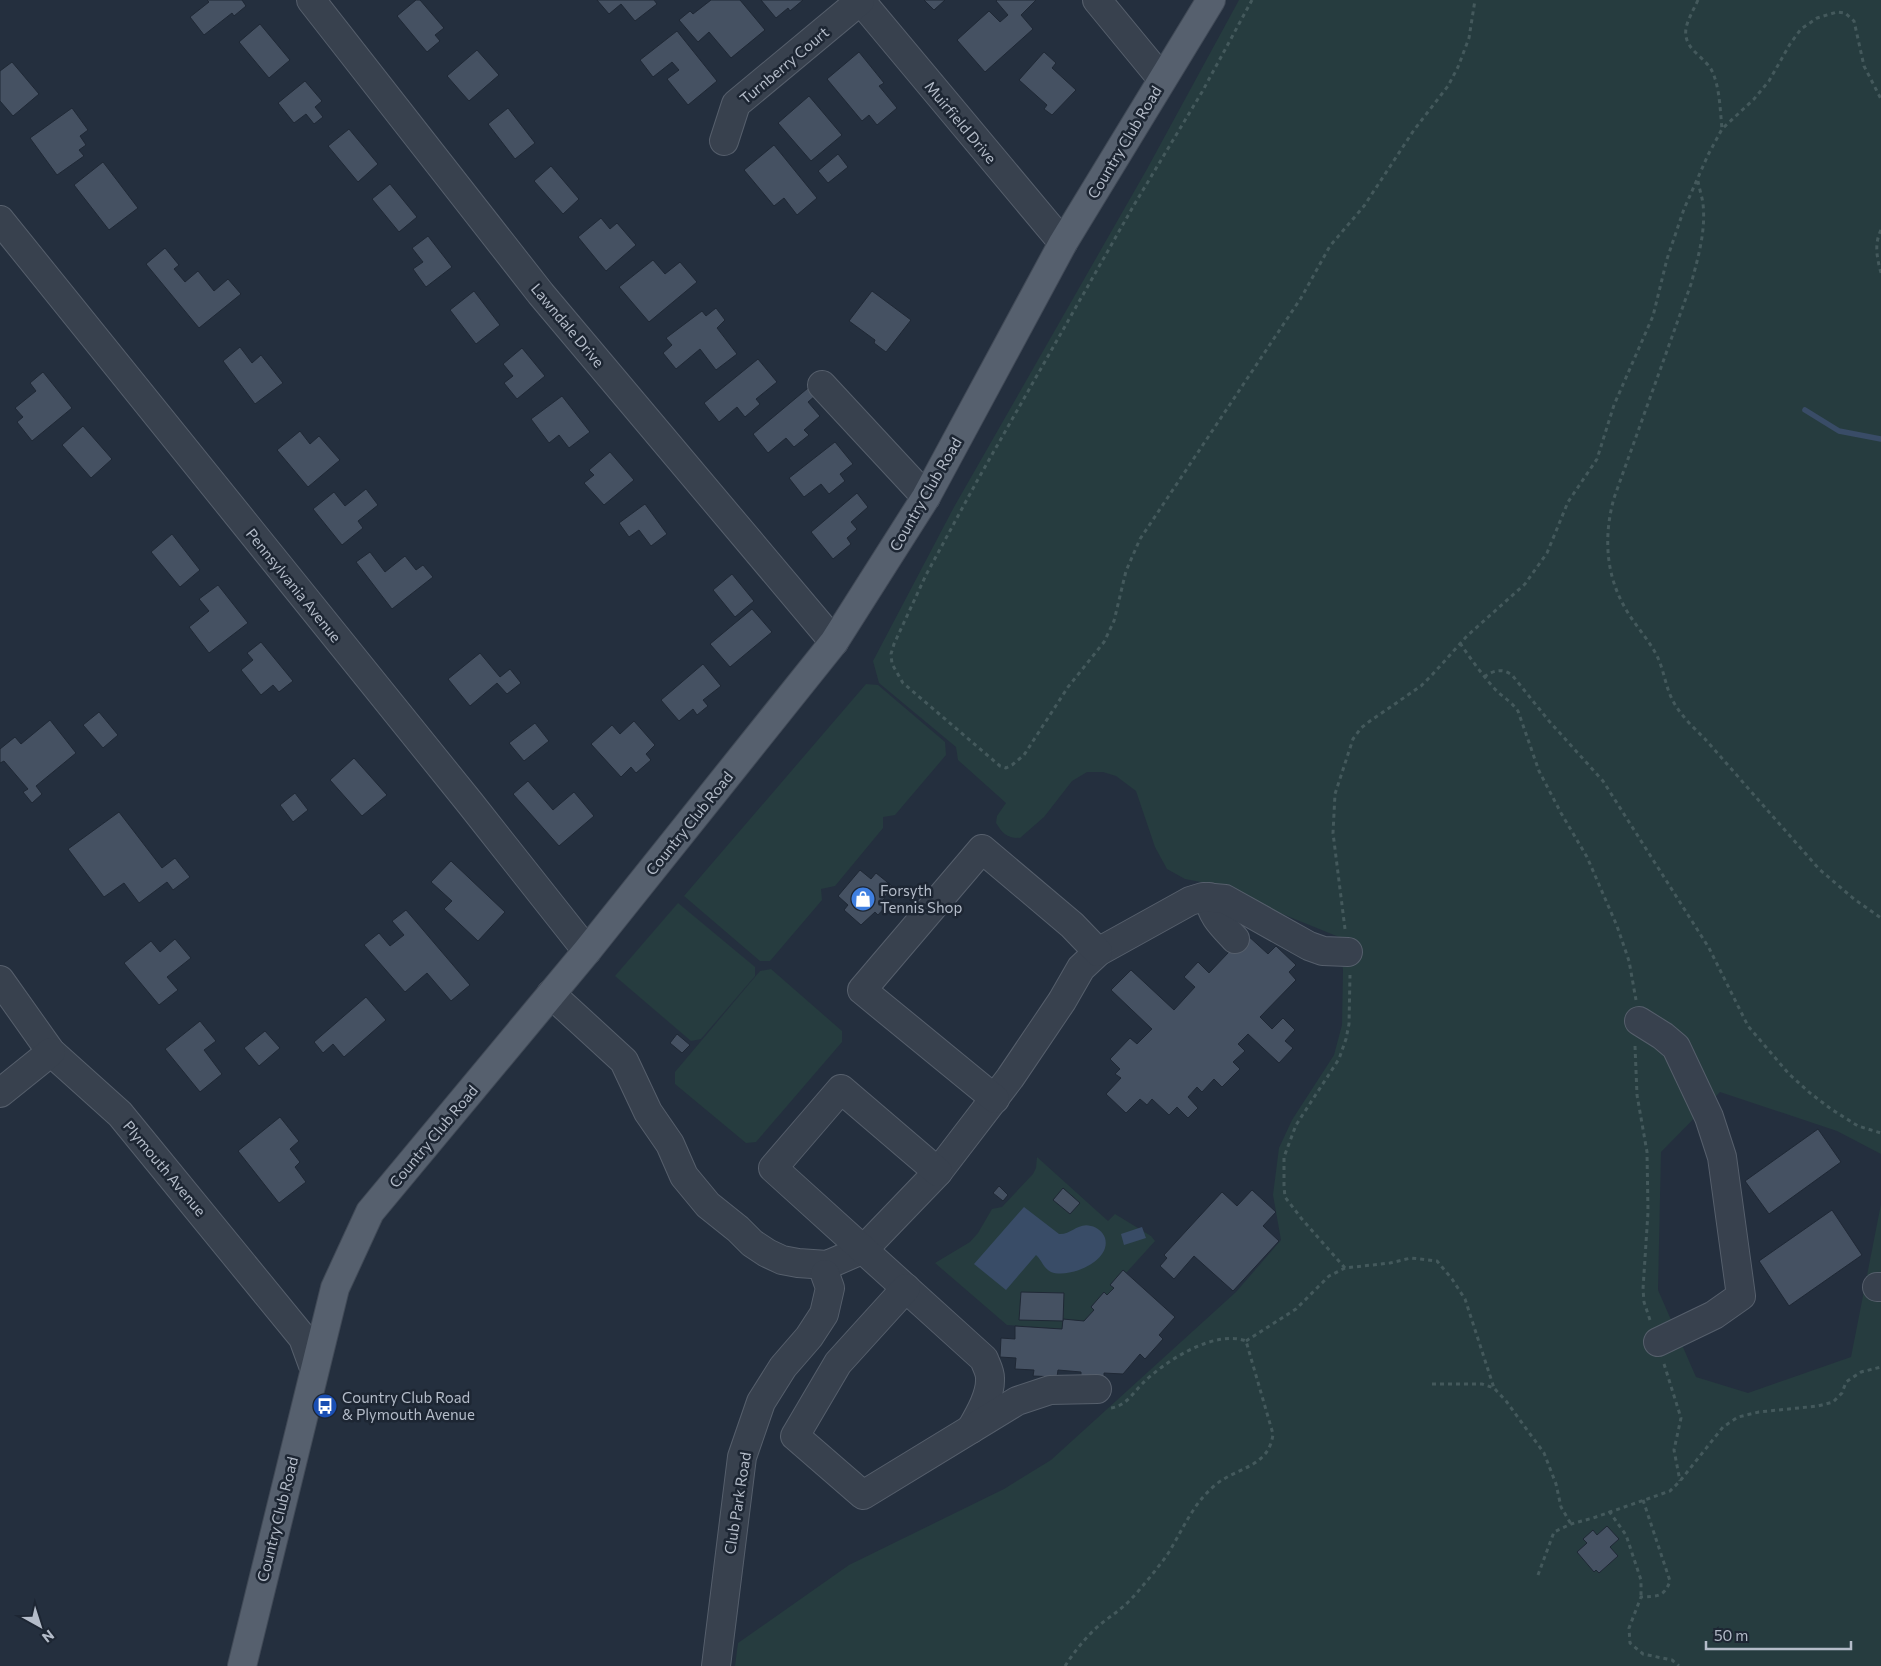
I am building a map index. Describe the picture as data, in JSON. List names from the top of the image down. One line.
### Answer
{"streets":{"main road":["Country Club Road"],"street":["Turnberry Court","Muirfield Drive","Lawndale Drive","Pennsylvania Avenue","Plymouth Avenue","Club Park Road"]},"crossings":[["Turnberry Court","Muirfield Drive"],["Muirfield Drive","Country Club Road"],["Country Club Road","Lawndale Drive"],["Country Club Road","Pennsylvania Avenue"],["Country Club Road","Plymouth Avenue"]],"places":{"shop":["Forsyth Tennis Shop"],"bus stop":["Country Club Road & Plymouth Avenue"]},"scale_bar":"50 m","north":"bottom right"}
